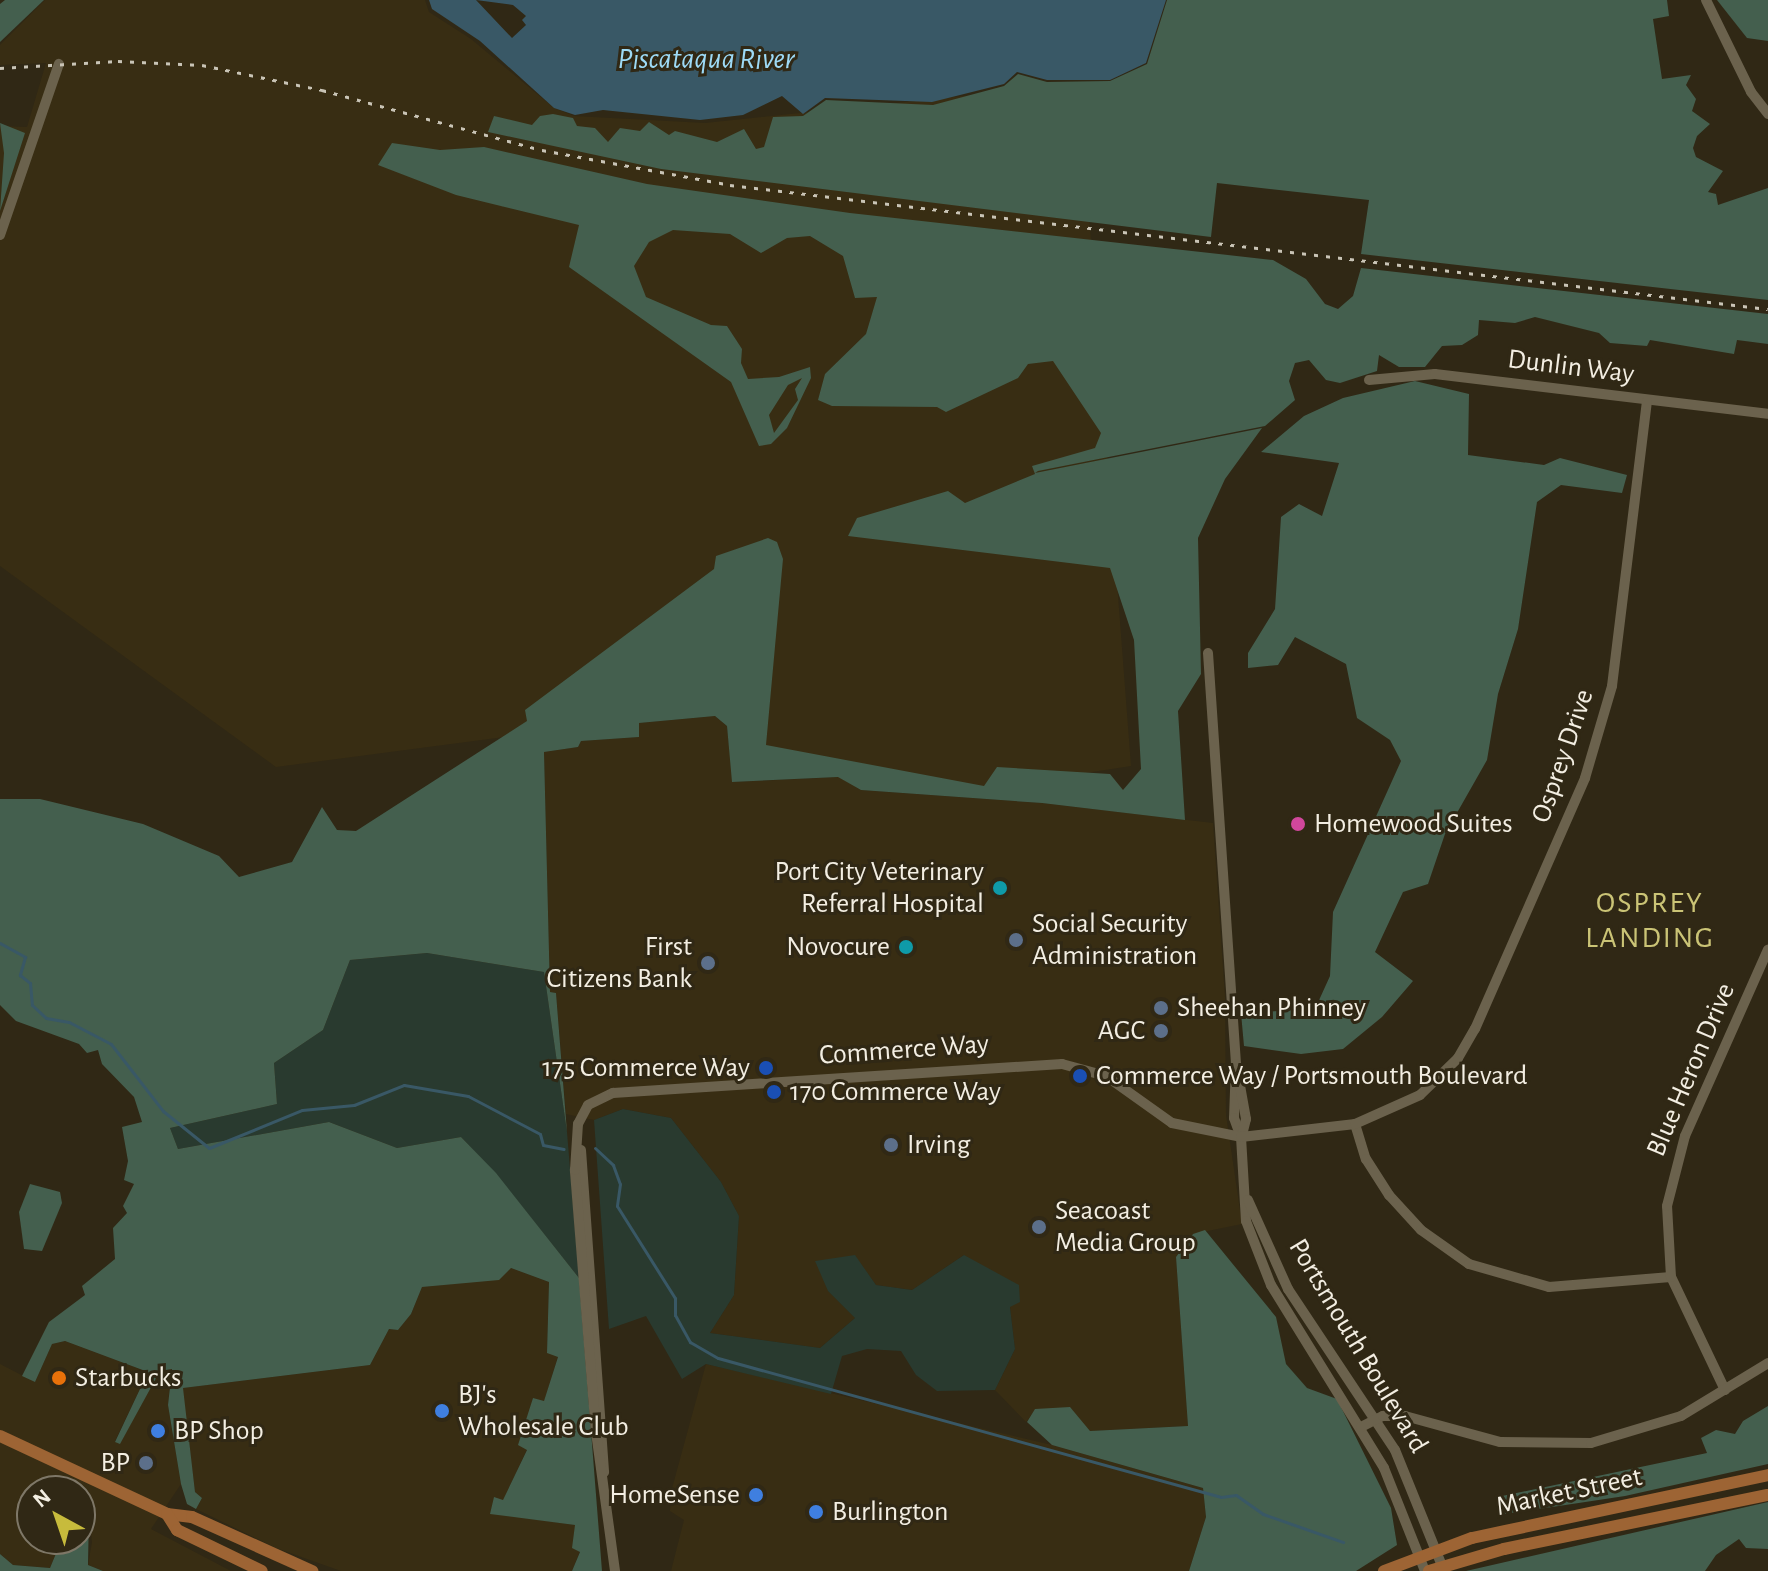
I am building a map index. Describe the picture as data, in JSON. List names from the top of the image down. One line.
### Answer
{"streets":{"main road":["Market Street"],"street":["Dunlin Way","Osprey Drive","Commerce Way","Blue Heron Drive","Portsmouth Boulevard"]},"crossings":[["Dunlin Way","Osprey Drive"],["Osprey Drive","Commerce Way"],["Osprey Drive","Portsmouth Boulevard"],["Commerce Way","Portsmouth Boulevard"],["Portsmouth Boulevard","Market Street"]],"districts":["OSPREY LANDING"],"water":["Piscataqua River"],"places":["Homewood Suites","Port City Veterinary Referral Hospital","Social Security Administration","Novocure","First Citizens Bank","Sheehan Phinney","AGC","175 Commerce Way","Commerce Way / Portsmouth Boulevard","170 Commerce Way","Irving","Seacoast Media Group","Starbucks","BJ's Wholesale Club","BP Shop","BP","HomeSense","Burlington"],"north":"top left"}
